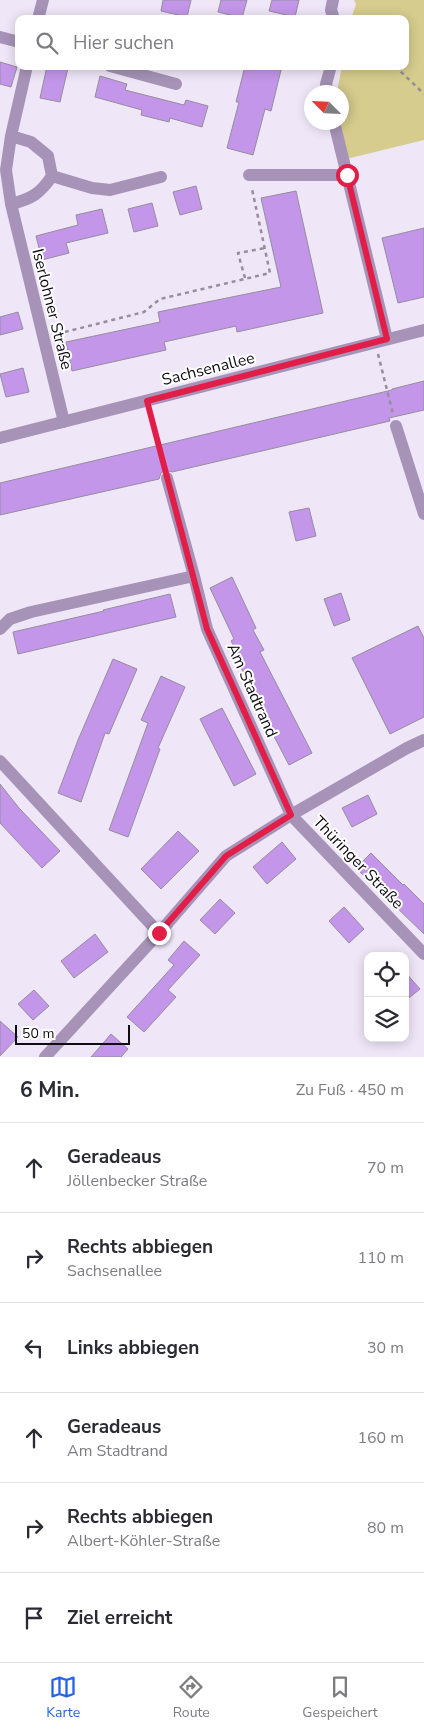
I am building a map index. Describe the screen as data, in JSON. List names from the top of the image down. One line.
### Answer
{"streets":{"street":["Iserlohner Straße","Sachsenallee","Am Stadtrand","Thüringer Straße"]},"crossings":[["Iserlohner Straße","Sachsenallee"],["Am Stadtrand","Thüringer Straße"]],"scale_bar":"50 m","north":"top left","page":{"search":"Hier suchen","scale":"50 m","heading":["6 Min.","Zu Fuß · 450 m"],"list":[["Geradeaus","Jöllenbecker Straße","70 m"],["Rechts abbiegen","Sachsenallee","110 m"],["Links abbiegen","30 m"],["Geradeaus","Am Stadtrand","160 m"],["Rechts abbiegen","Albert-Köhler-Straße","80 m"],"Ziel erreicht"],"nav":["Karte","Route","Gespeichert"]}}
